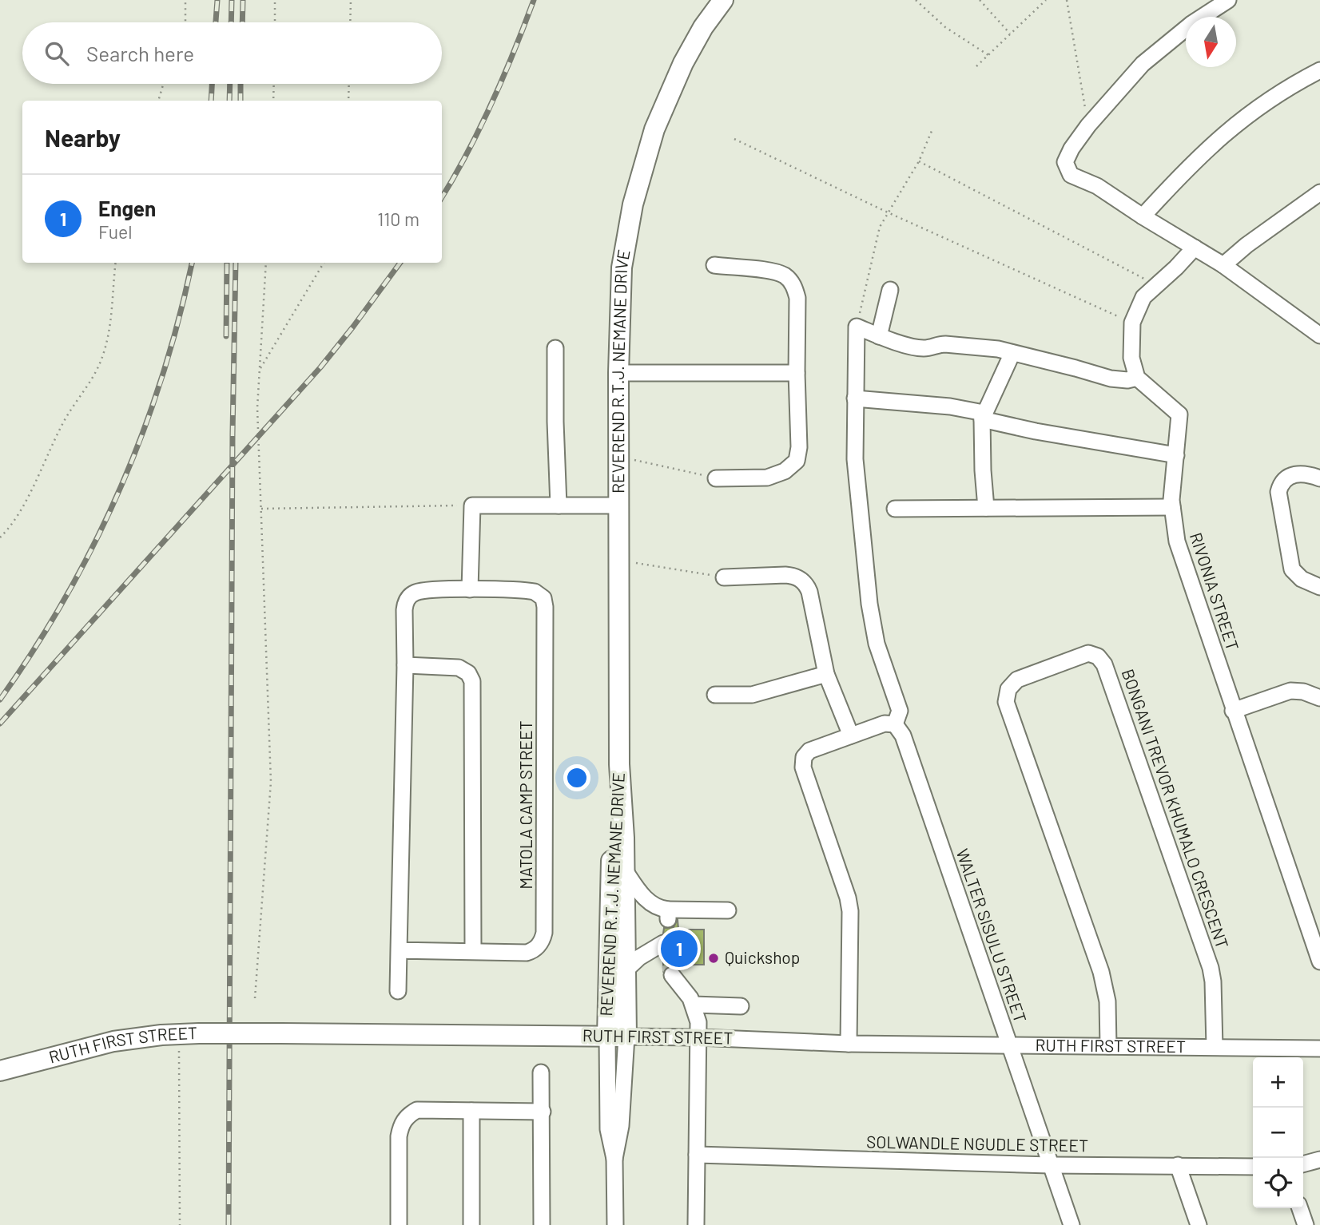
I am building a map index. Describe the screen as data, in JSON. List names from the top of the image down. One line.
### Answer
{"streets":{"main road":["REVEREND R.T.J. NEMANE DRIVE","RUTH FIRST STREET"],"street":["RIVONIA STREET","MATOLA CAMP STREET","BONGANI TREVOR KHUMALO CRESCENT","WALTER SISULU STREET","SOLWANDLE NGUDLE STREET"]},"crossings":[["REVEREND R.T.J. NEMANE DRIVE","RUTH FIRST STREET"],["BONGANI TREVOR KHUMALO CRESCENT","RUTH FIRST STREET"],["WALTER SISULU STREET","RUTH FIRST STREET"],["WALTER SISULU STREET","SOLWANDLE NGUDLE STREET"]],"places":["Quickshop"],"north":"bottom","page":{"search":"Search here","heading":"Nearby","list":[{"mark":"1","name":"Engen","note":"Fuel","value":"110 m"}],"pins":"1","map_buttons":["+","−"]}}
